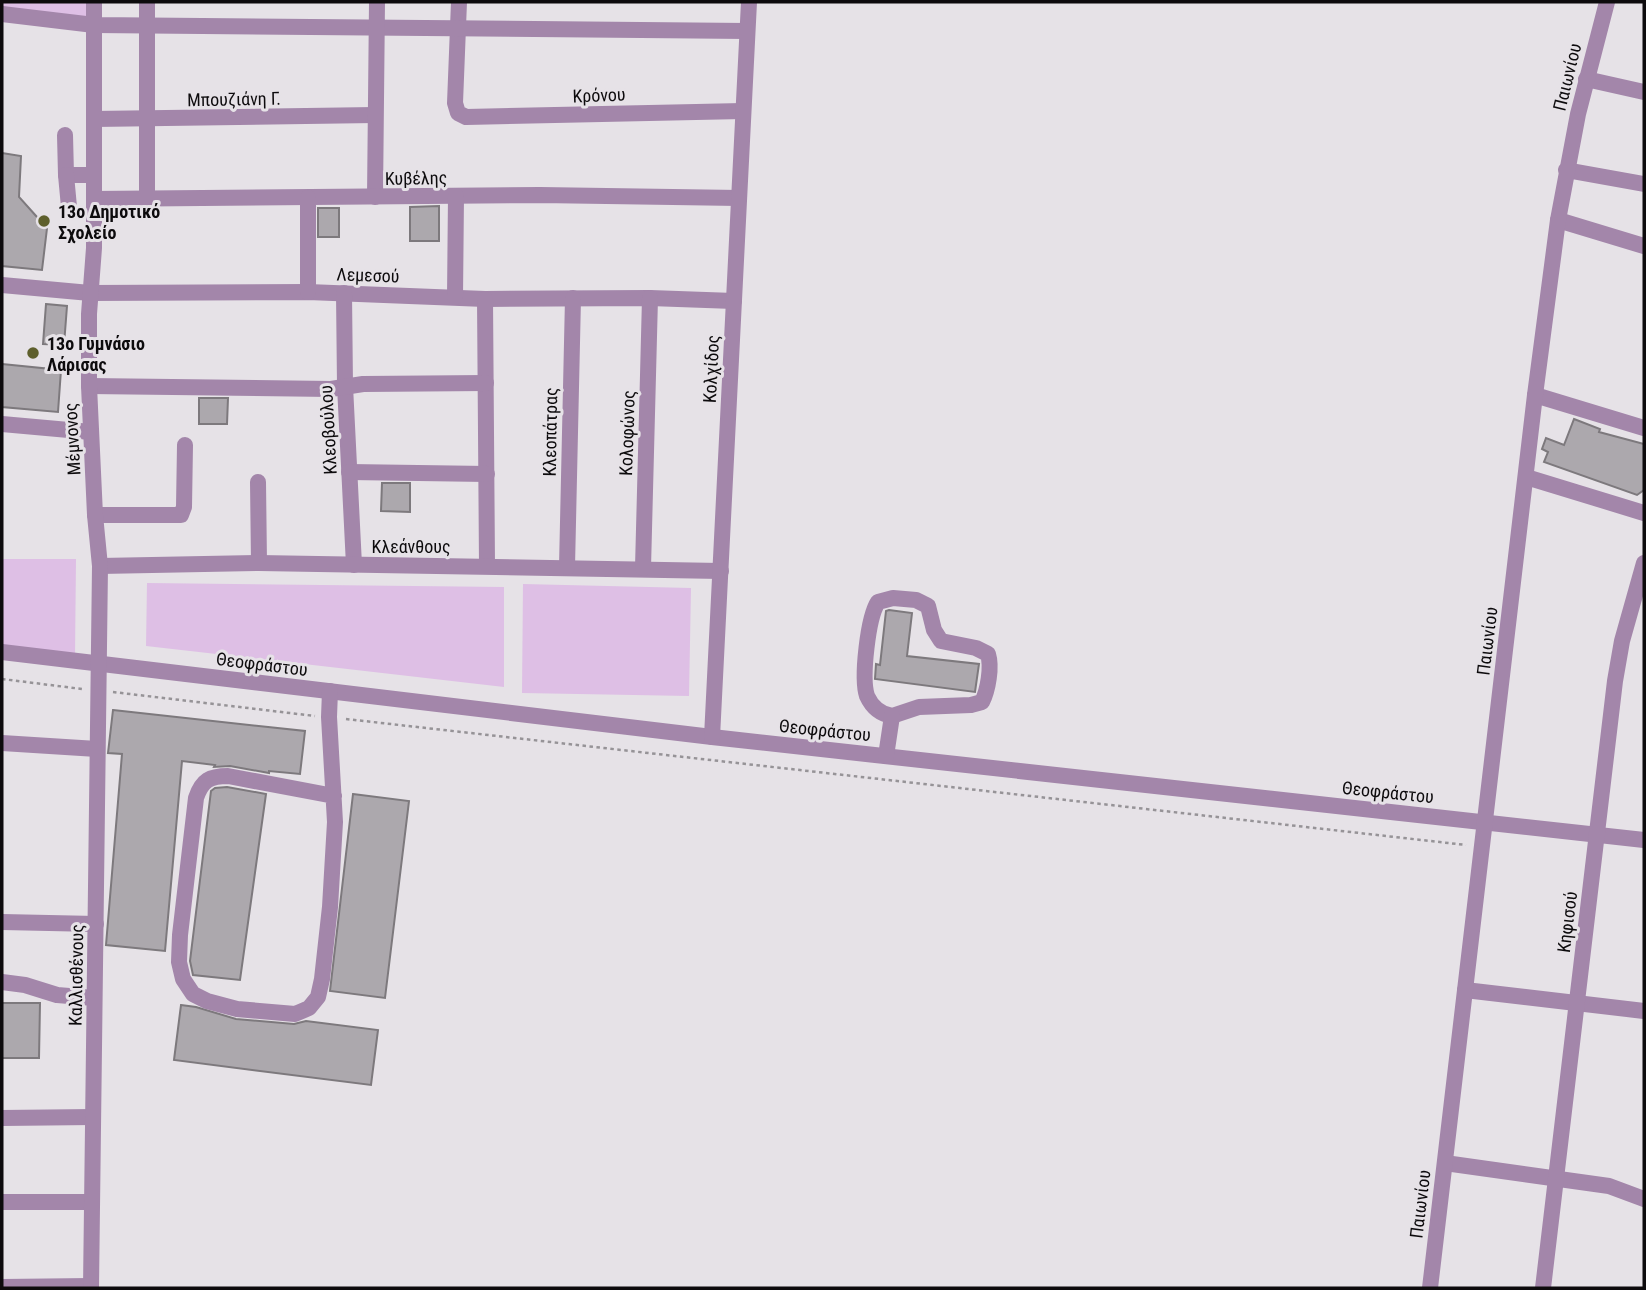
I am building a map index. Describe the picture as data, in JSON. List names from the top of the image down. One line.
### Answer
{"streets":{"street":["Παιωνίου","Κρόνου","Μπουζιάνη Γ.","Κυβέλης","Λεμεσού","Κολχίδος","Κλεοβούλου","Κλεοπάτρας","Κολοφώνος","Μέμνονος","Κλεάνθους","Θεοφράστου","Κηφισού","Καλλισθένους"]},"crossings":[["Παιωνίου","Θεοφράστου"],["Κρόνου","Κολχίδος"],["Μπουζιάνη Γ.","Μέμνονος"],["Κυβέλης","Κολχίδος"],["Κυβέλης","Μέμνονος"],["Λεμεσού","Κολχίδος"],["Λεμεσού","Κλεοβούλου"],["Λεμεσού","Κλεοπάτρας"],["Λεμεσού","Κολοφώνος"],["Λεμεσού","Μέμνονος"],["Κολχίδος","Κλεάνθους"],["Κολχίδος","Θεοφράστου"],["Κλεοβούλου","Κλεάνθους"],["Κλεοπάτρας","Κλεάνθους"],["Κολοφώνος","Κλεάνθους"],["Μέμνονος","Κλεάνθους"],["Μέμνονος","Θεοφράστου"],["Μέμνονος","Καλλισθένους"],["Θεοφράστου","Κηφισού"],["Θεοφράστου","Καλλισθένους"]],"places":["13ο Δημοτικό Σχολείο","13ο Γυμνάσιο Λάρισας"]}
